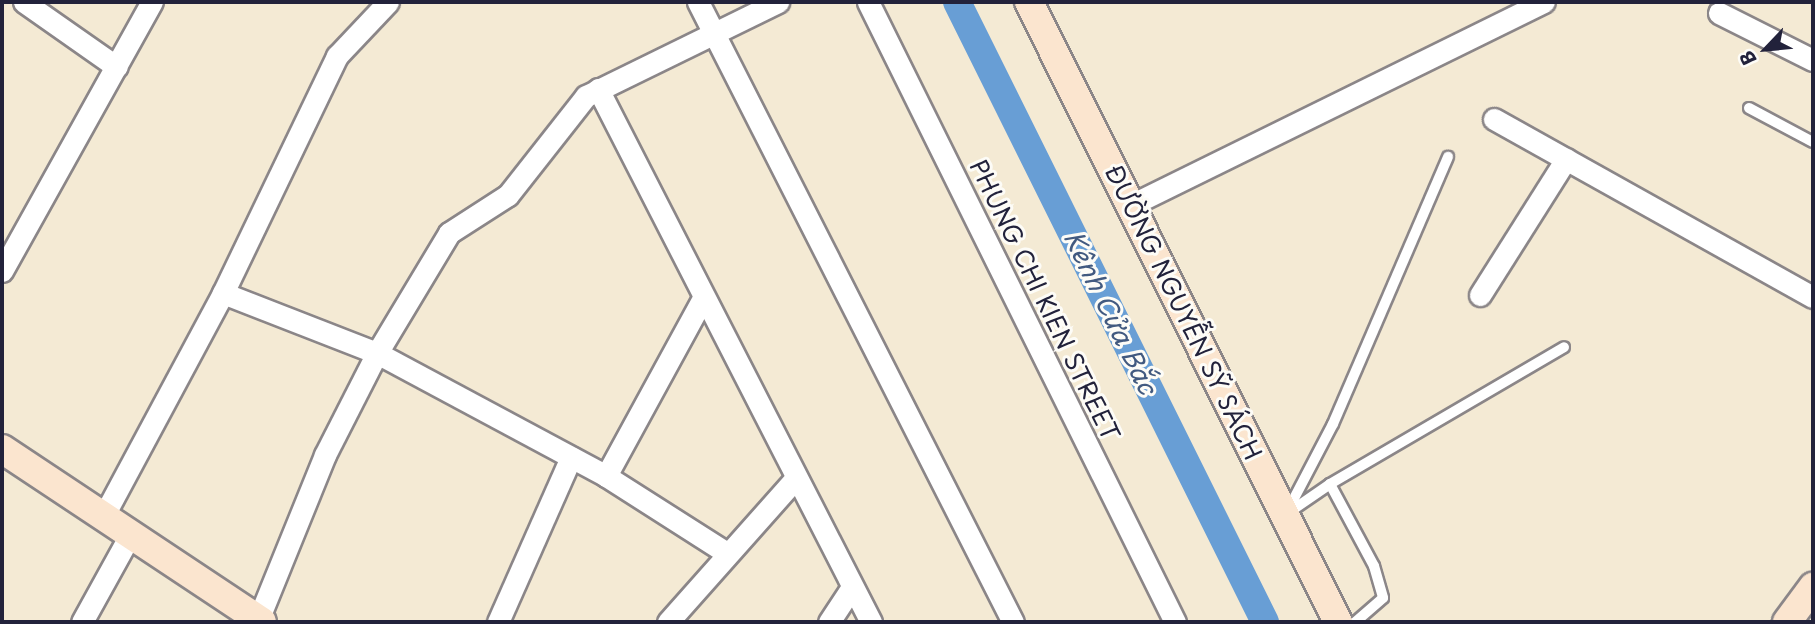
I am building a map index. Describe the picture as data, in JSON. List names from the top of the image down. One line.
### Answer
{"streets":{"main road":["ĐƯỜNG NGUYỄN SỸ SÁCH"],"street":["PHUNG CHI KIEN STREET"]},"water":["Kênh Cửa Bắc"],"north":"bottom left"}
